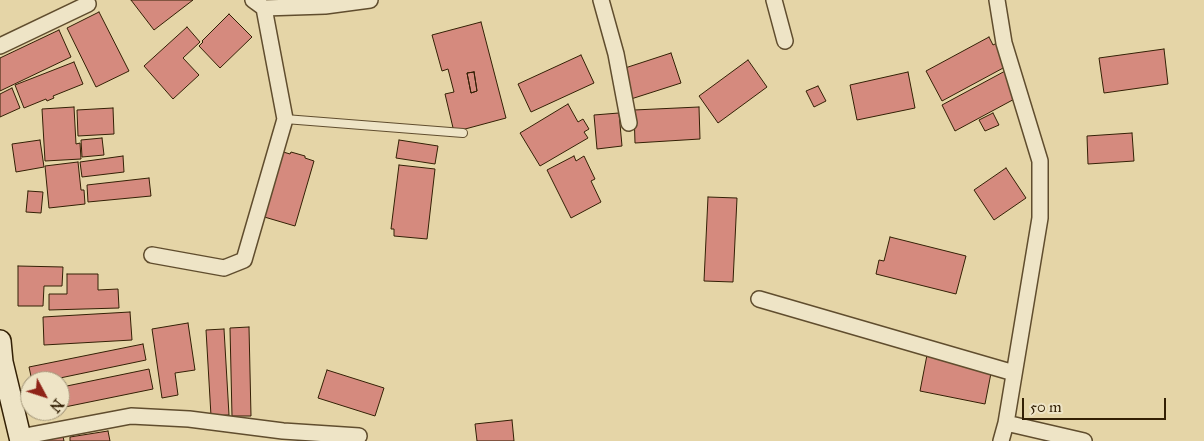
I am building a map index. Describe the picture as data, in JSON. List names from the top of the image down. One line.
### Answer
{"scale_bar":"50 m","north":"bottom right"}
